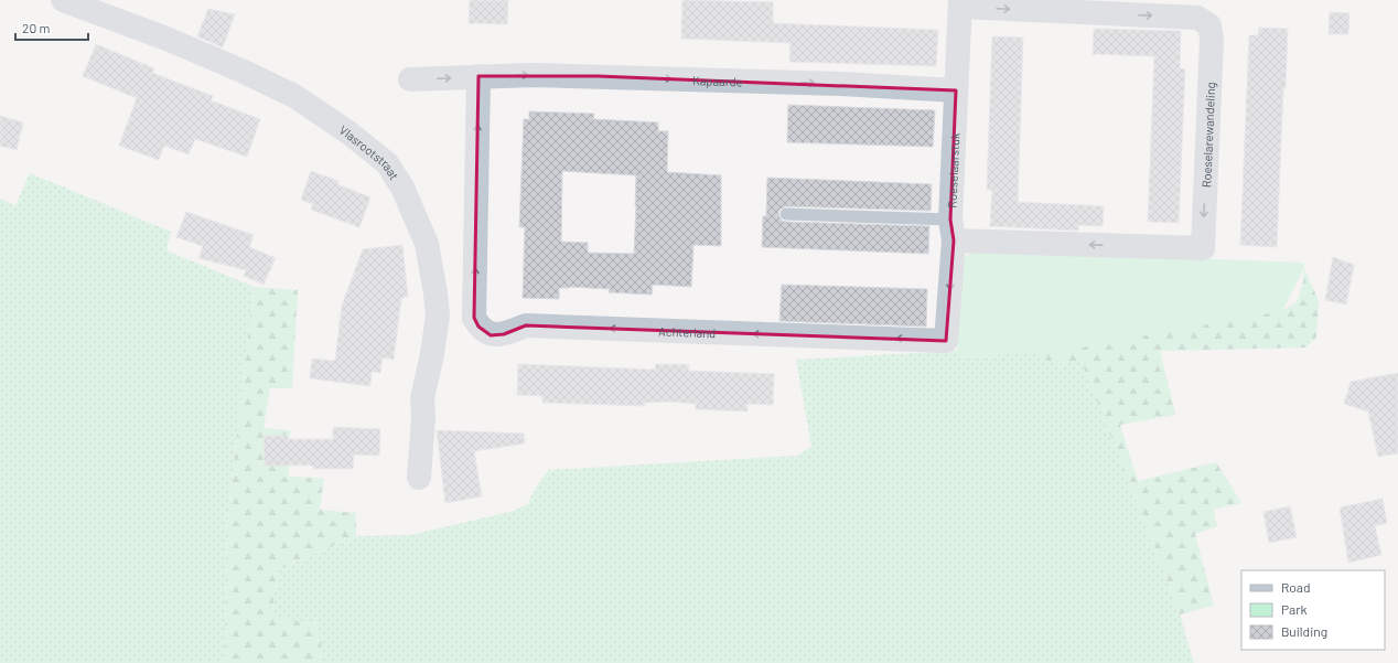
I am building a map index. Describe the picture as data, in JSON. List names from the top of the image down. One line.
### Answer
{"streets":{"street":["Kapaarde","Roeselarewandeling","Vlasrootstraat","Roeselaarstuk","Achterland"]},"crossings":[["Kapaarde","Roeselaarstuk"],["Roeselarewandeling","Roeselaarstuk"],["Roeselaarstuk","Achterland"]],"one_way":["Kapaarde","Achterland"],"legend":["Road","Park","Building"],"scale_bar":"20 m"}
